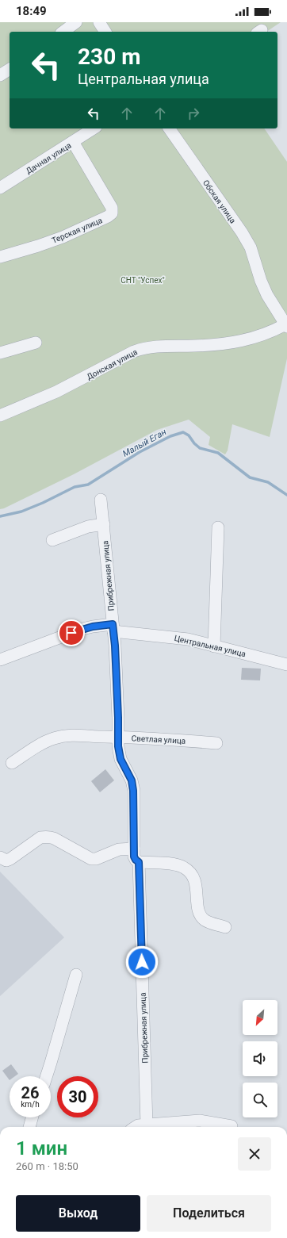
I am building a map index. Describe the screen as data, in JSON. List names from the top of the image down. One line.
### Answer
{"streets":{"street":["Дачная улица","Обская улица","Терская улица","Донская улица","Прибрежная улица","Центральная улица","Светлая улица"]},"crossings":[["Дачная улица","Терская улица"],["Обская улица","Донская улица"],["Прибрежная улица","Центральная улица"],["Прибрежная улица","Светлая улица"]],"water":["Малый Еган"],"parks":["СНТ \"Успех\""],"north":"bottom left","page":{"status":"18:49","turn":["230 m","Центральная улица"],"speed":"26 km/h","limit":"30","heading":["1 мин","260 m · 18:50"],"buttons":["Выход","Поделиться"]}}
